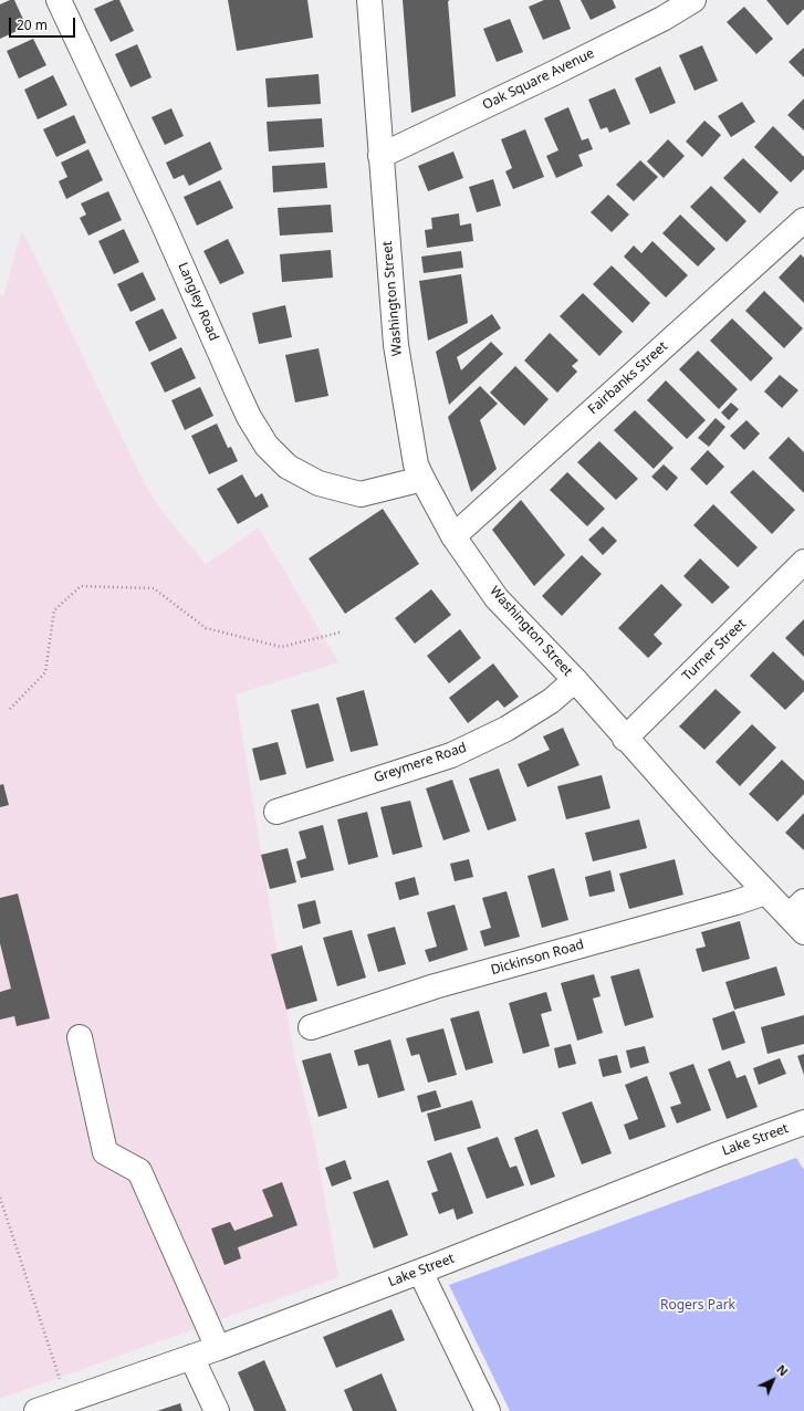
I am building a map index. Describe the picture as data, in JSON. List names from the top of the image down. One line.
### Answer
{"streets":{"street":["Oak Square Avenue","Washington Street","Langley Road","Fairbanks Street","Turner Street","Greymere Road","Dickinson Road","Lake Street"]},"crossings":[["Oak Square Avenue","Washington Street"],["Washington Street","Langley Road"],["Washington Street","Fairbanks Street"],["Washington Street","Turner Street"],["Washington Street","Greymere Road"],["Washington Street","Dickinson Road"]],"parks":["Rogers Park"],"scale_bar":"20 m","north":"top right"}
